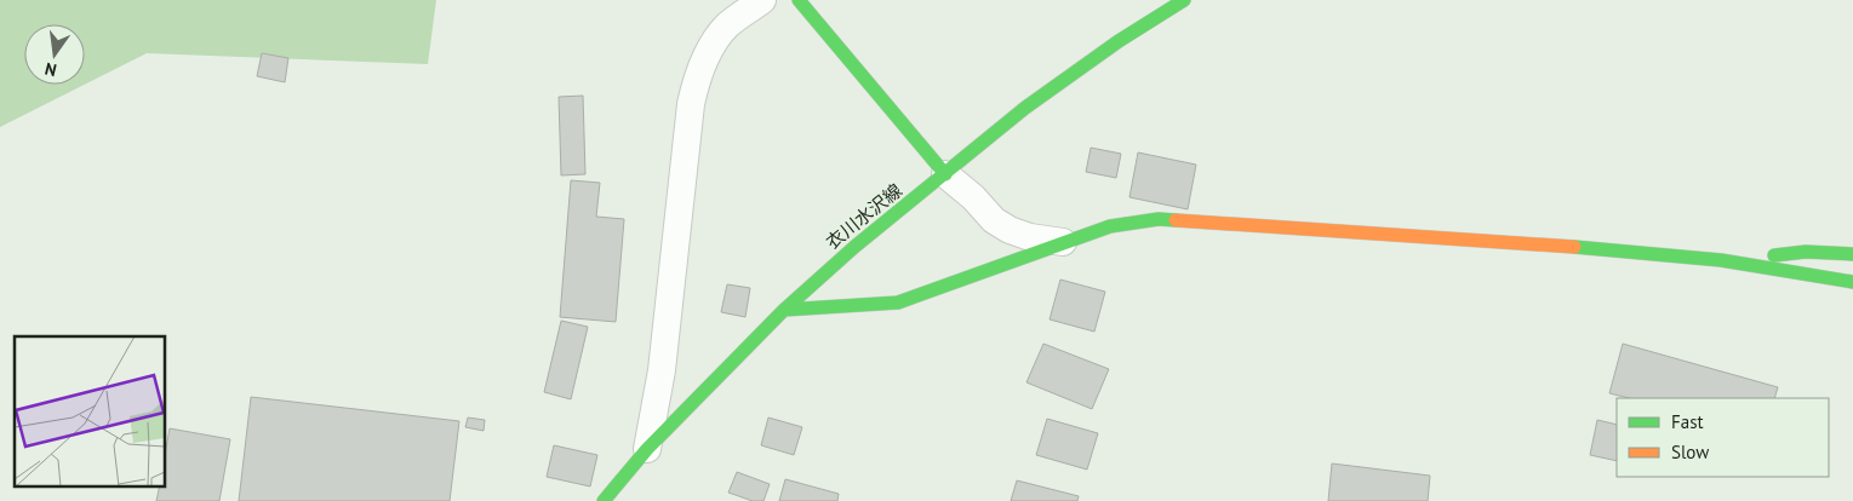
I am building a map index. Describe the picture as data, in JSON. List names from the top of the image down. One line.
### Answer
{"streets":{"street":["衣川水沢線"]},"legend":["Fast","Slow"],"north":"bottom"}
